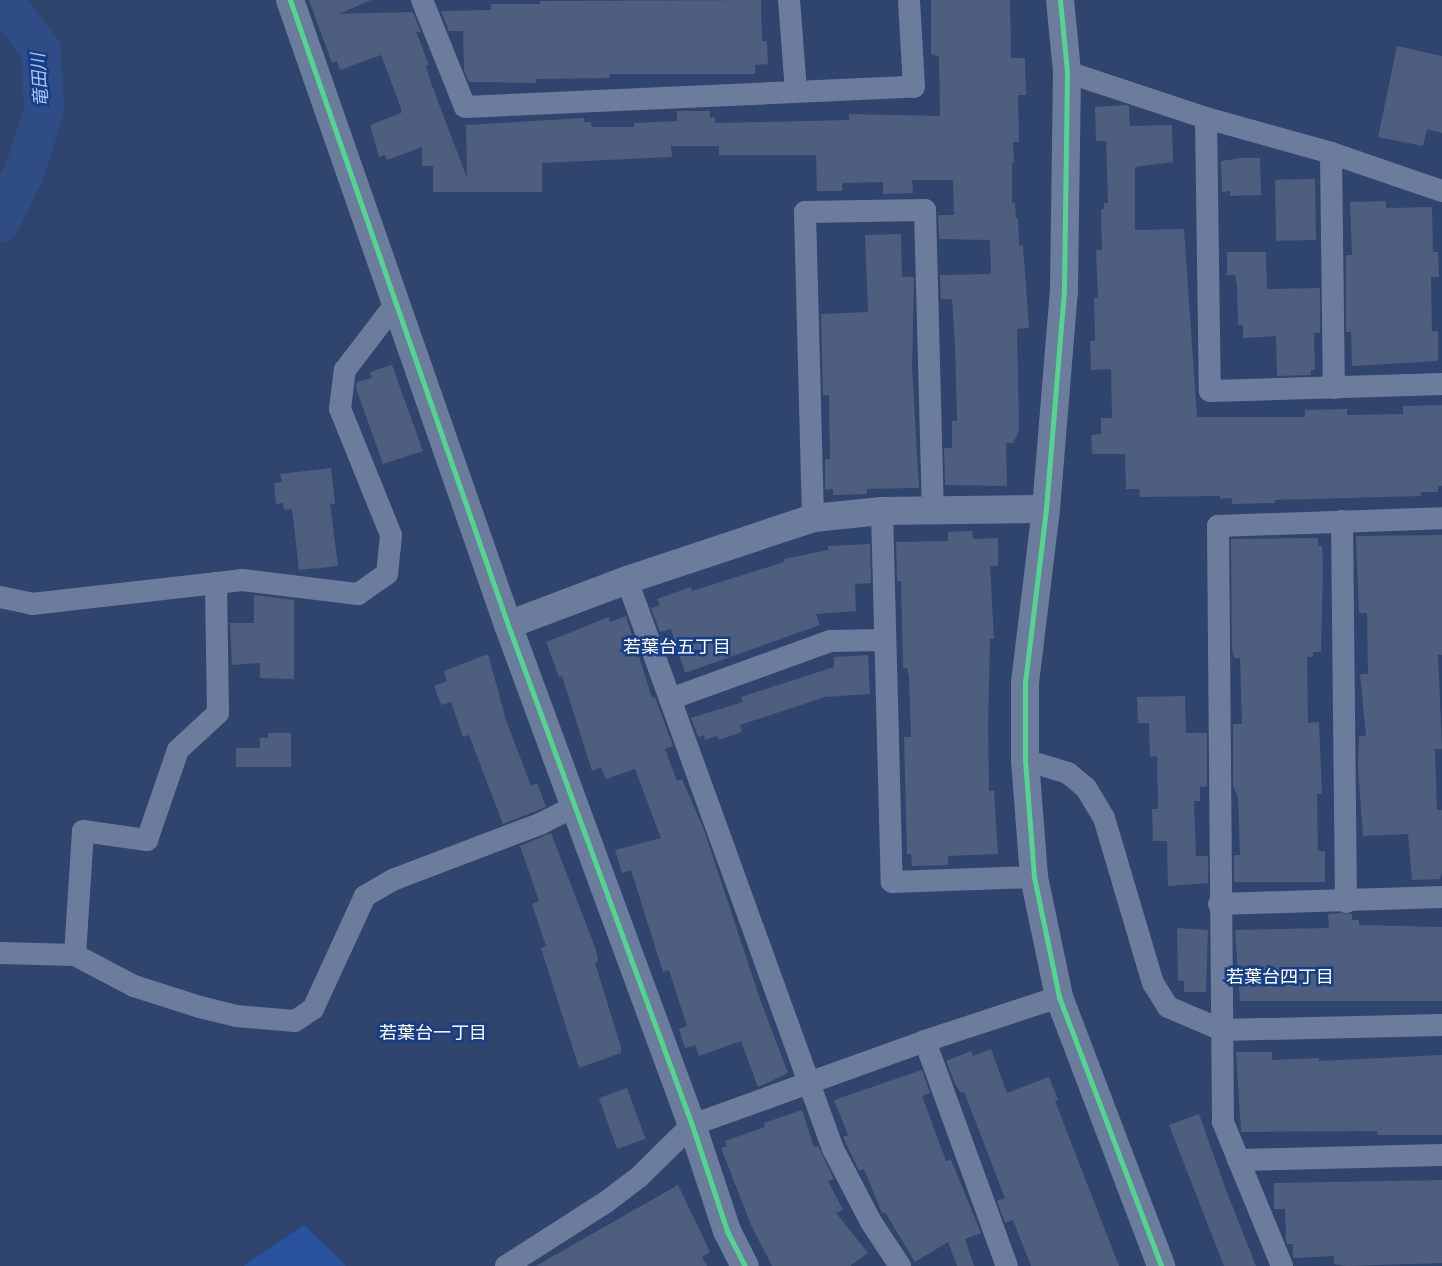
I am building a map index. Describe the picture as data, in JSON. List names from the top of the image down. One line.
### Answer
{"districts":["若葉台五丁目","若葉台四丁目","若葉台一丁目"],"water":["竜田川"]}
